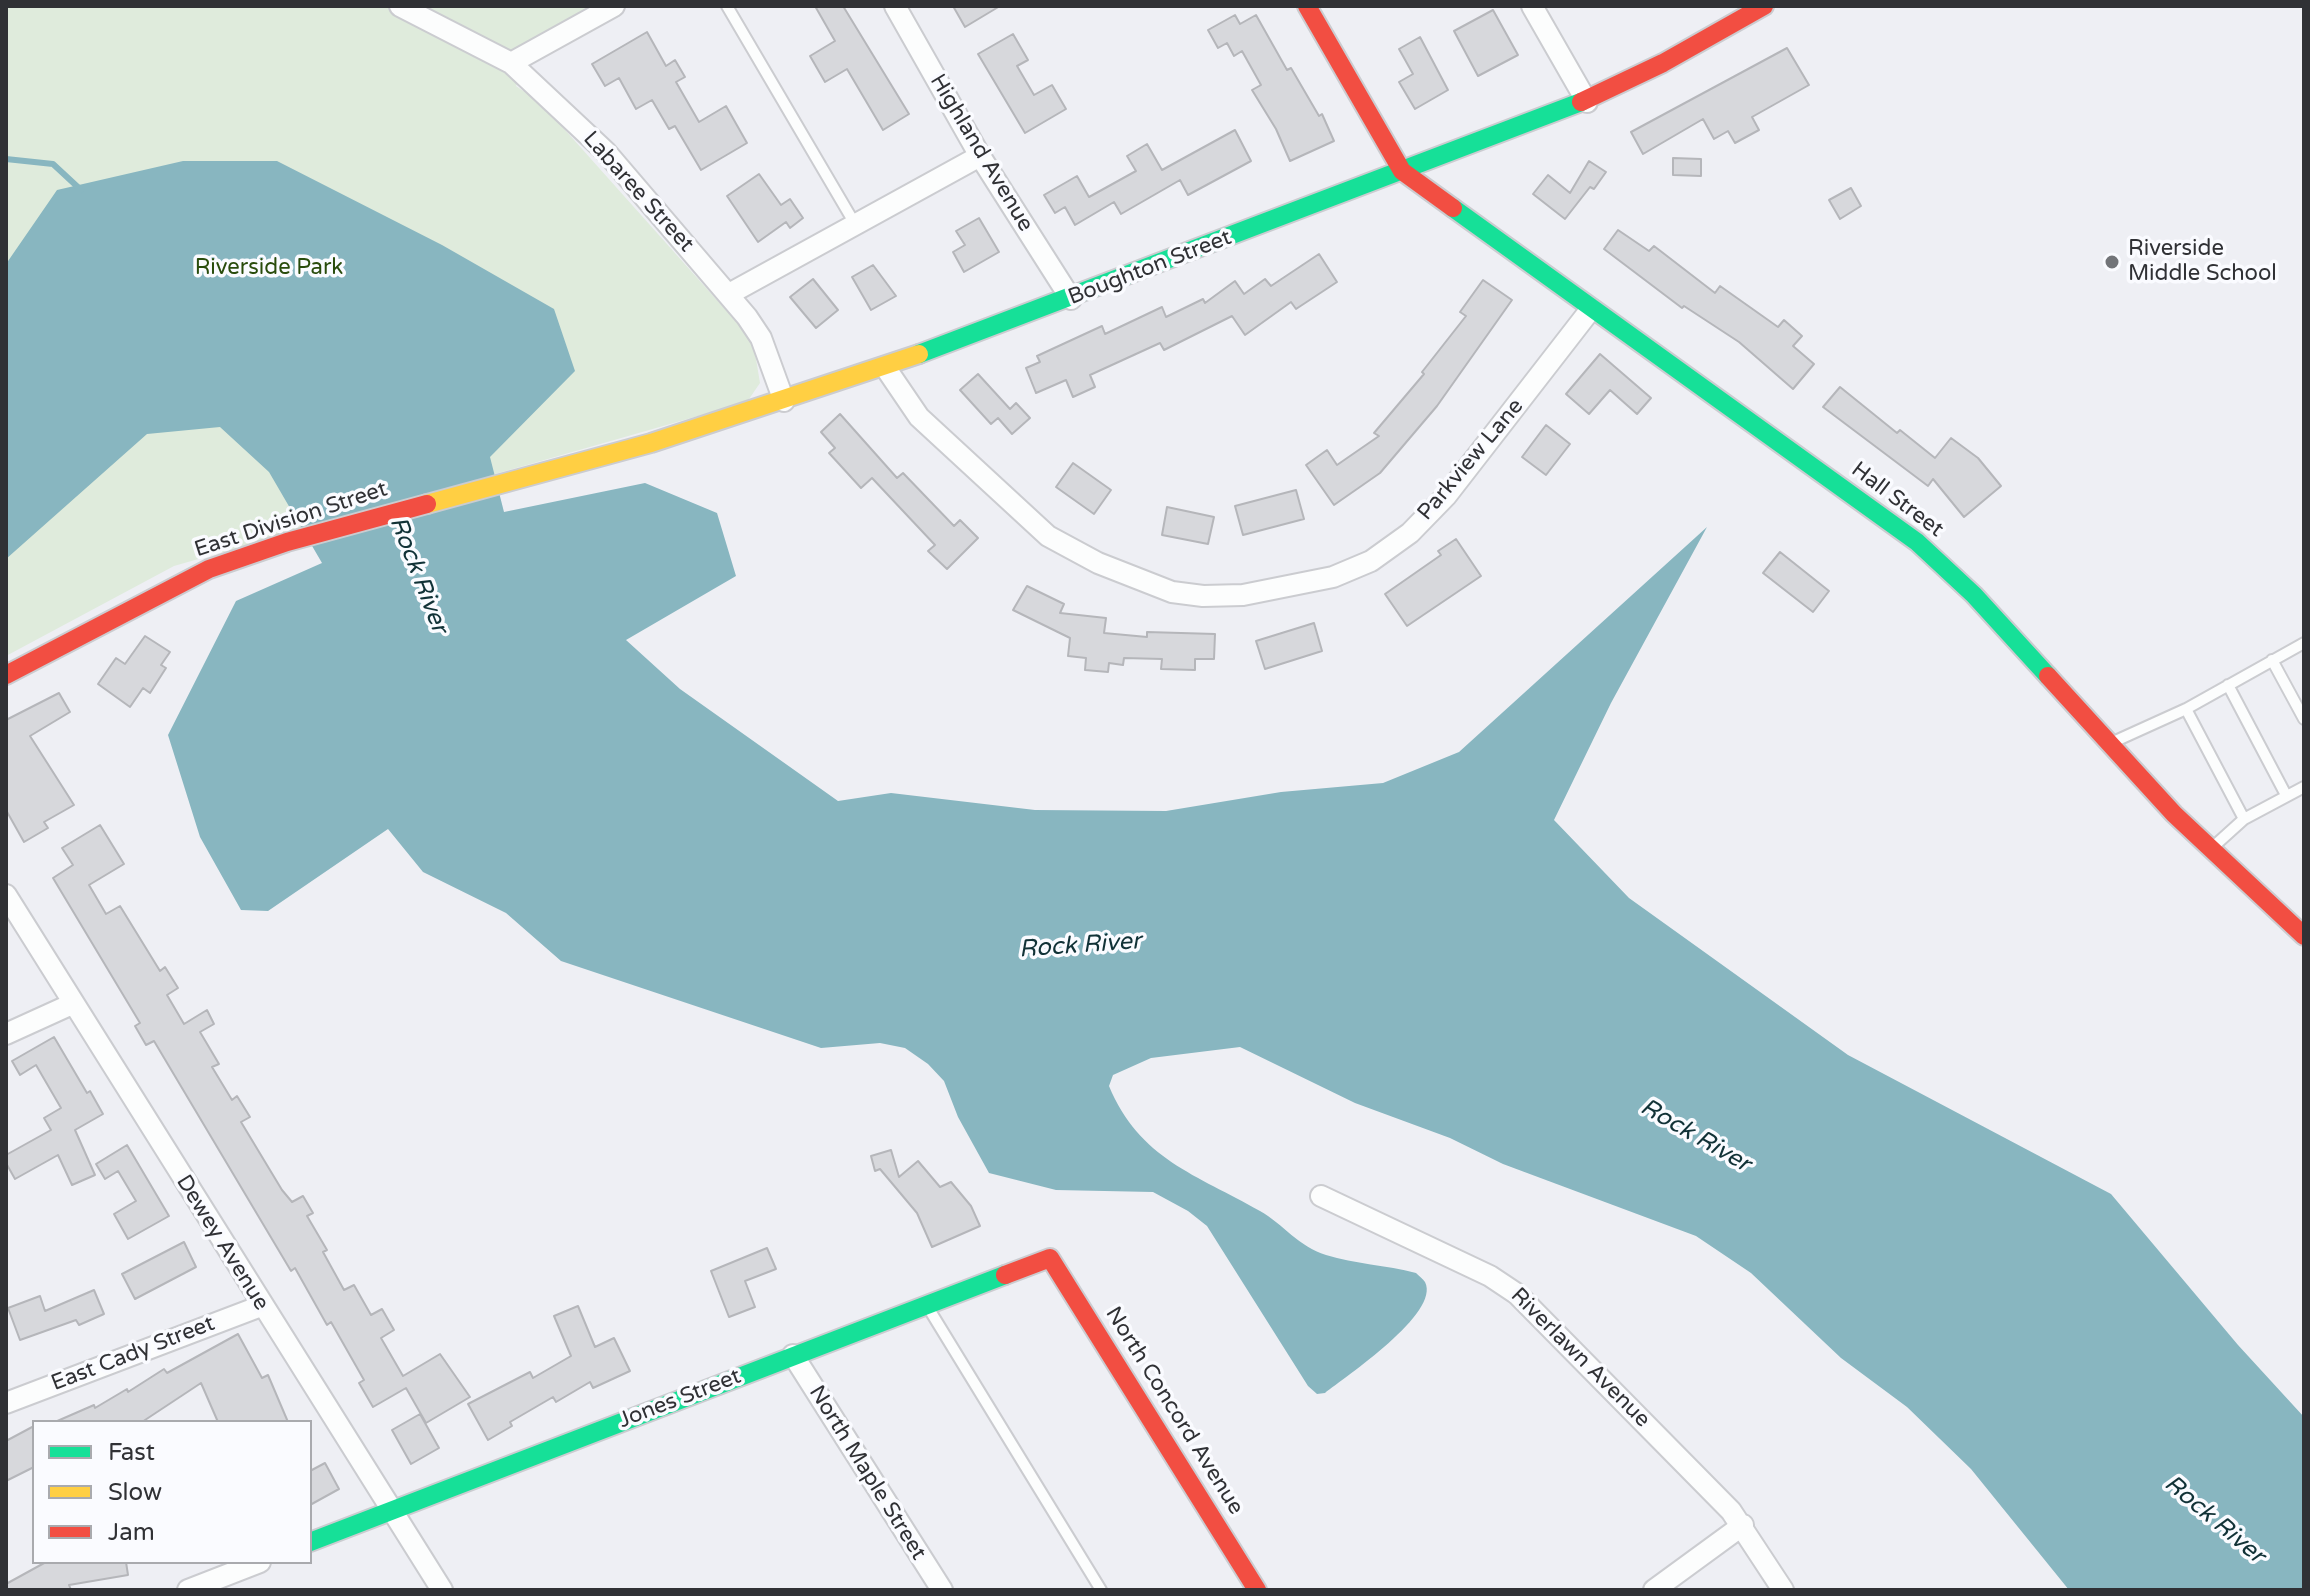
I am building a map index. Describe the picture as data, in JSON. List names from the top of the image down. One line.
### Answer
{"streets":{"street":["Highland Avenue","Labaree Street","Boughton Street","Parkview Lane","Hall Street","East Division Street","Dewey Avenue","East Cady Street","Riverlawn Avenue","Jones Street","North Concord Avenue","North Maple Street"]},"crossings":[["Highland Avenue","Boughton Street"],["Labaree Street","Boughton Street"],["Boughton Street","Parkview Lane"],["Boughton Street","Hall Street"],["Boughton Street","East Division Street"],["Parkview Lane","Hall Street"],["Dewey Avenue","East Cady Street"],["Dewey Avenue","Jones Street"],["Jones Street","North Concord Avenue"],["Jones Street","North Maple Street"]],"water":["Rock River"],"parks":["Riverside Park"],"places":["Riverside Middle School"],"legend":["Fast","Slow","Jam"]}
